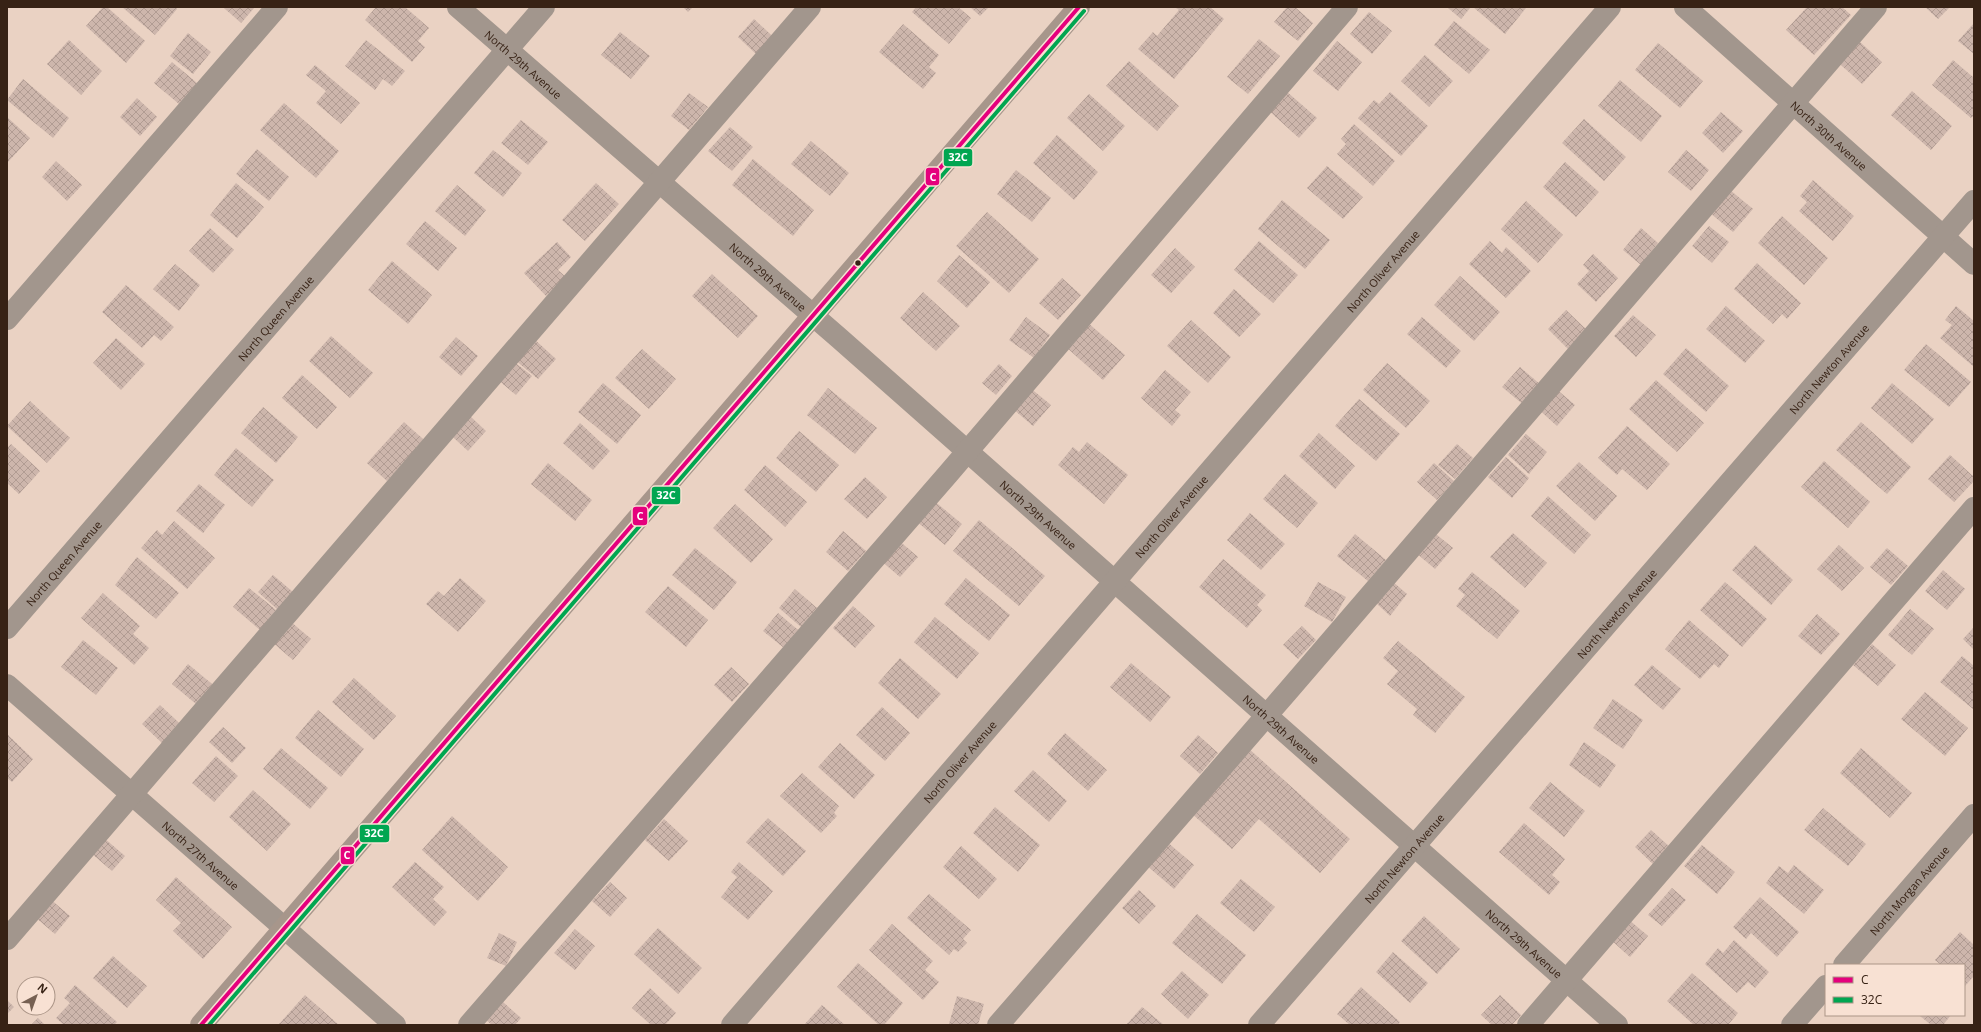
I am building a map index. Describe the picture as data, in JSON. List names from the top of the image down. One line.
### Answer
{"streets":{"street":["North 29th Avenue","North 30th Avenue","North Oliver Avenue","North Queen Avenue","North Newton Avenue","North 27th Avenue","North Morgan Avenue"]},"crossings":[["North 29th Avenue","North Oliver Avenue"],["North 29th Avenue","North Queen Avenue"],["North 29th Avenue","North Newton Avenue"],["North 30th Avenue","North Newton Avenue"]],"lines":["transit line C","transit line 32C"],"legend":["C","32C"],"north":"top right"}
